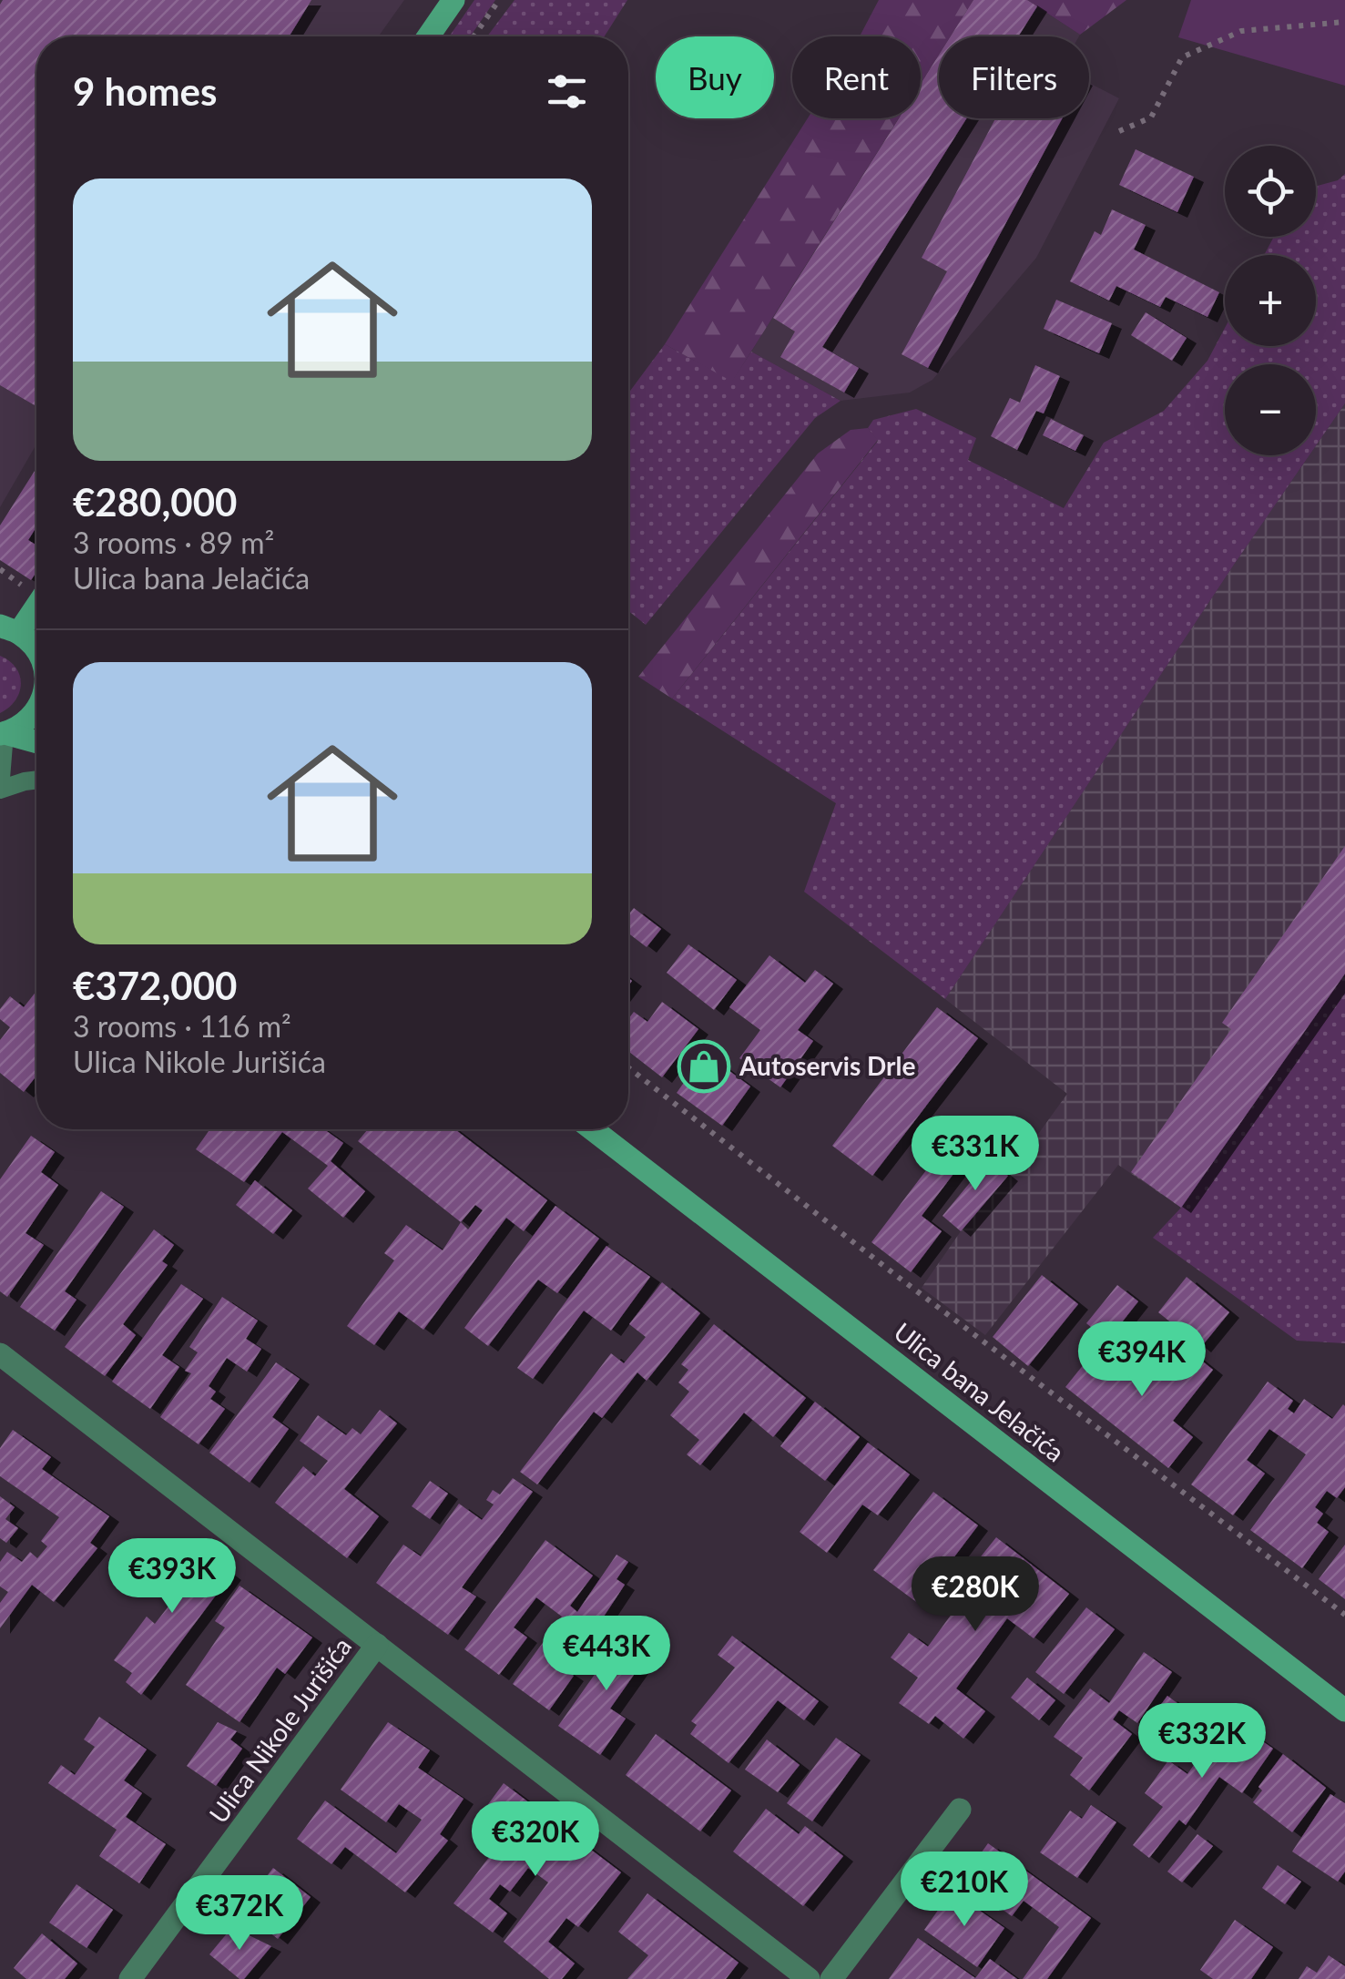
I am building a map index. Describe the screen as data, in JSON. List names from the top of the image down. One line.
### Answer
{"streets":{"main road":["Ulica bana Jelačića"],"street":["Ulica Nikole Jurišića"]},"places":{"shop":["Autoservis Drle"]},"page":{"chip":["Buy","Rent","Filters"],"heading":"9 homes","map_buttons":["+","−"],"list":[{"name":"€280,000","note":"3 rooms · 89 m² · Ulica bana Jelačića"},{"name":"€372,000","note":"3 rooms · 116 m² · Ulica Nikole Jurišića"}],"price":["€331K","€394K","€393K","€280K","€443K","€332K","€320K","€210K","€372K"]}}
